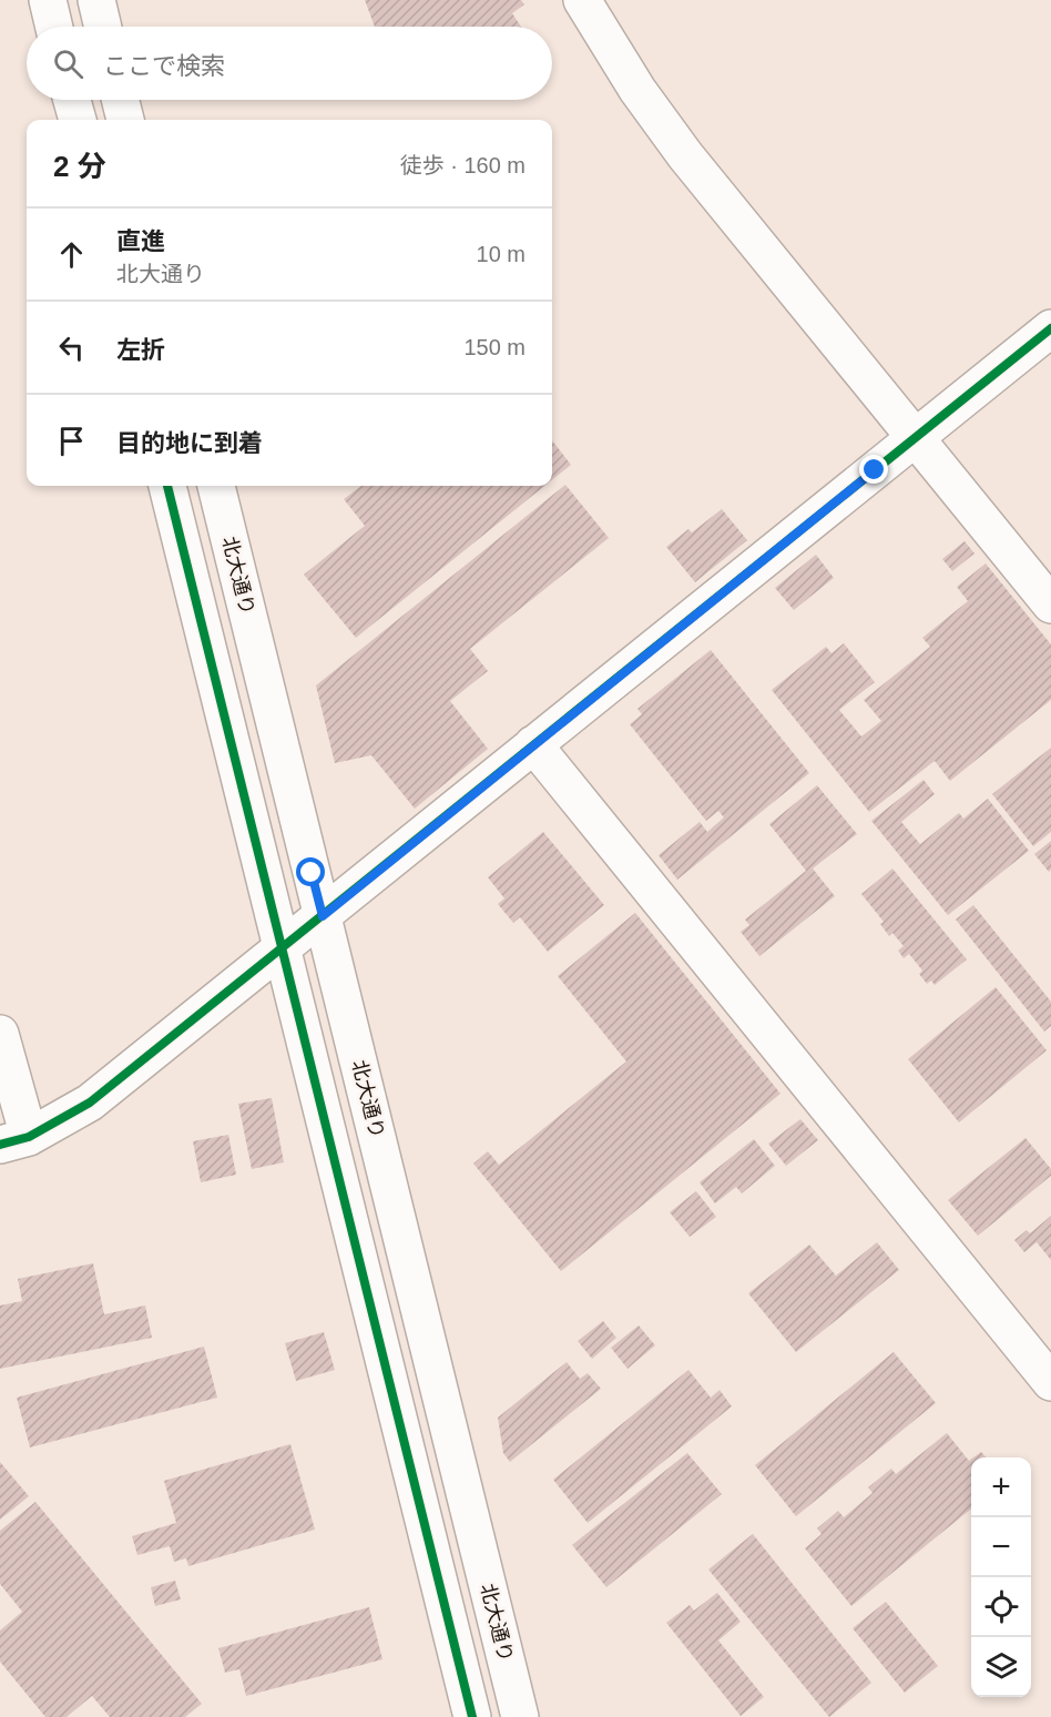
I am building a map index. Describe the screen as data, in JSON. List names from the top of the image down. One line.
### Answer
{"streets":{"street":["北大通り"]},"page":{"search":"ここで検索","heading":["2 分","徒歩 · 160 m"],"list":[["直進","北大通り","10 m"],["左折","150 m"],"目的地に到着"],"map_buttons":["+","−"]}}
